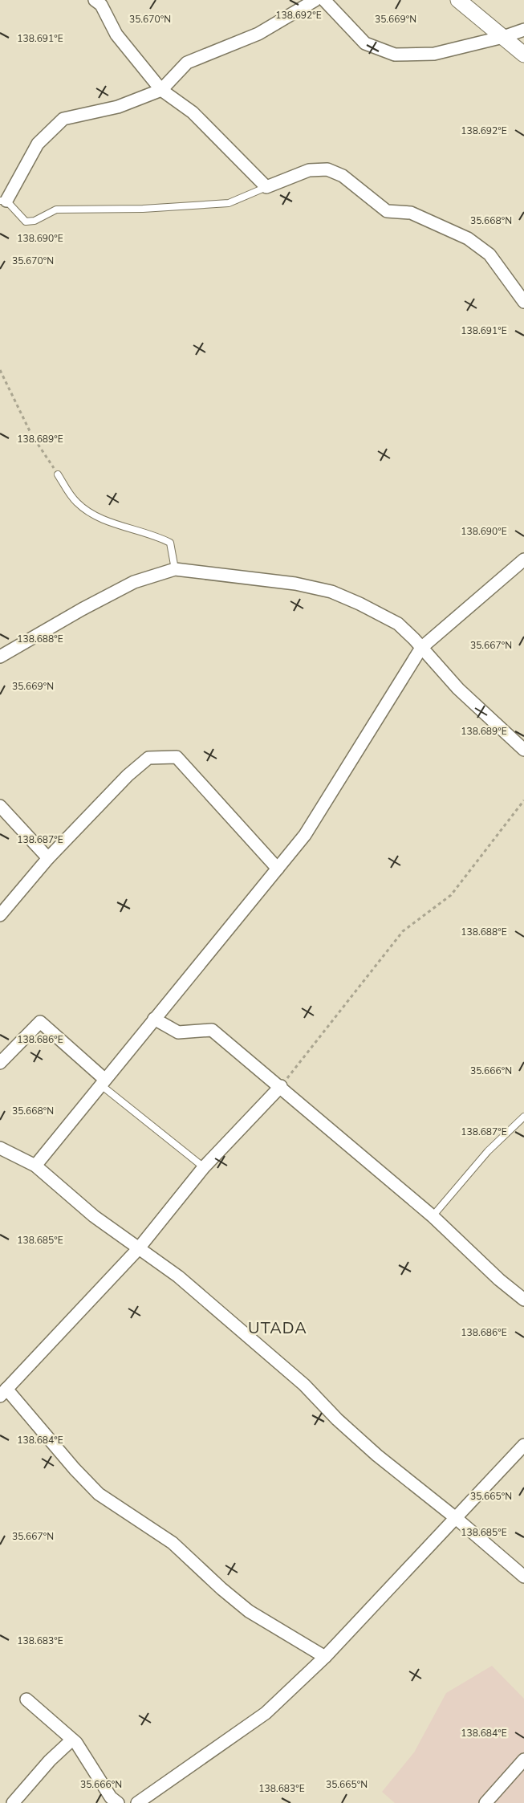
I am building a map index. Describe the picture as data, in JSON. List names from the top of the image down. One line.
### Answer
{"districts":["UTADA"],"coordinates":["138.692°E","35.670°N","35.669°N","138.691°E","35.668°N","138.690°E","138.689°E","138.688°E","35.667°N","138.687°E","138.686°E","35.666°N","138.685°E","138.684°E","35.665°N","138.683°E"]}
